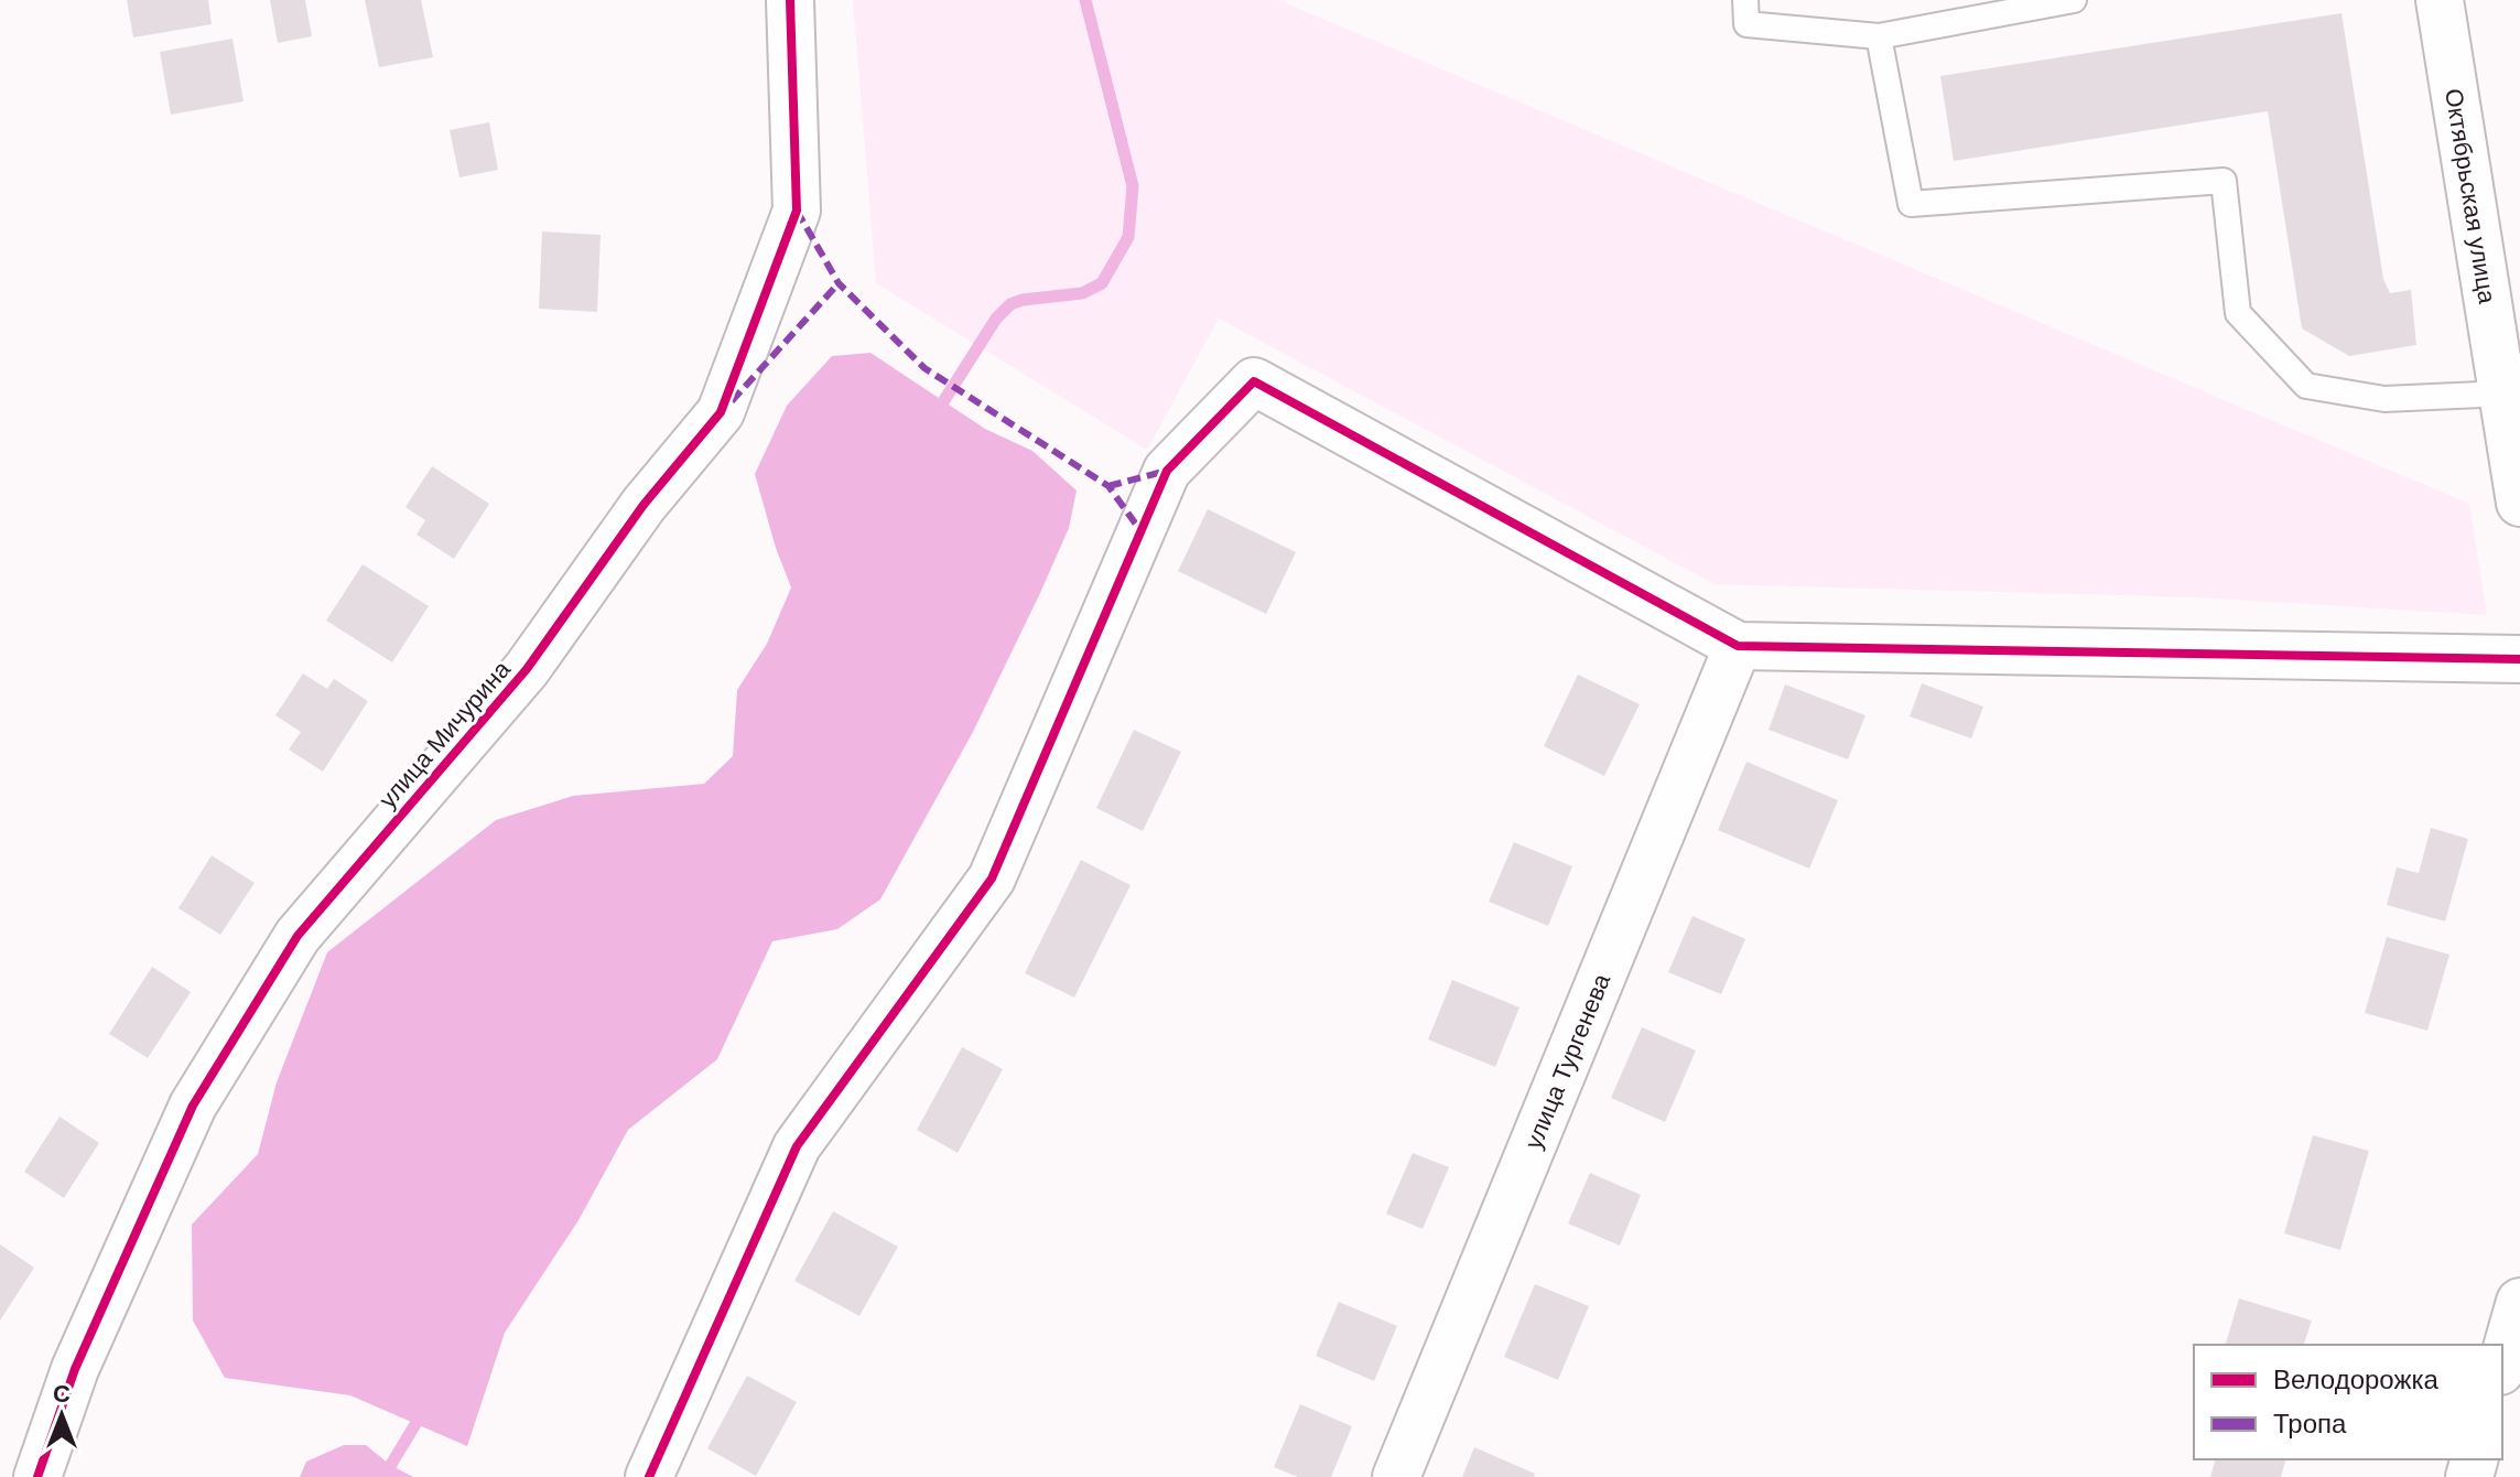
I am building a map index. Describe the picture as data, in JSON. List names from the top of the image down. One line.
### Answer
{"streets":{"street":["Октябрьская улица","улица Мичурина","улица Тургенева"]},"legend":["Велодорожка","Тропа"],"north":"top"}
